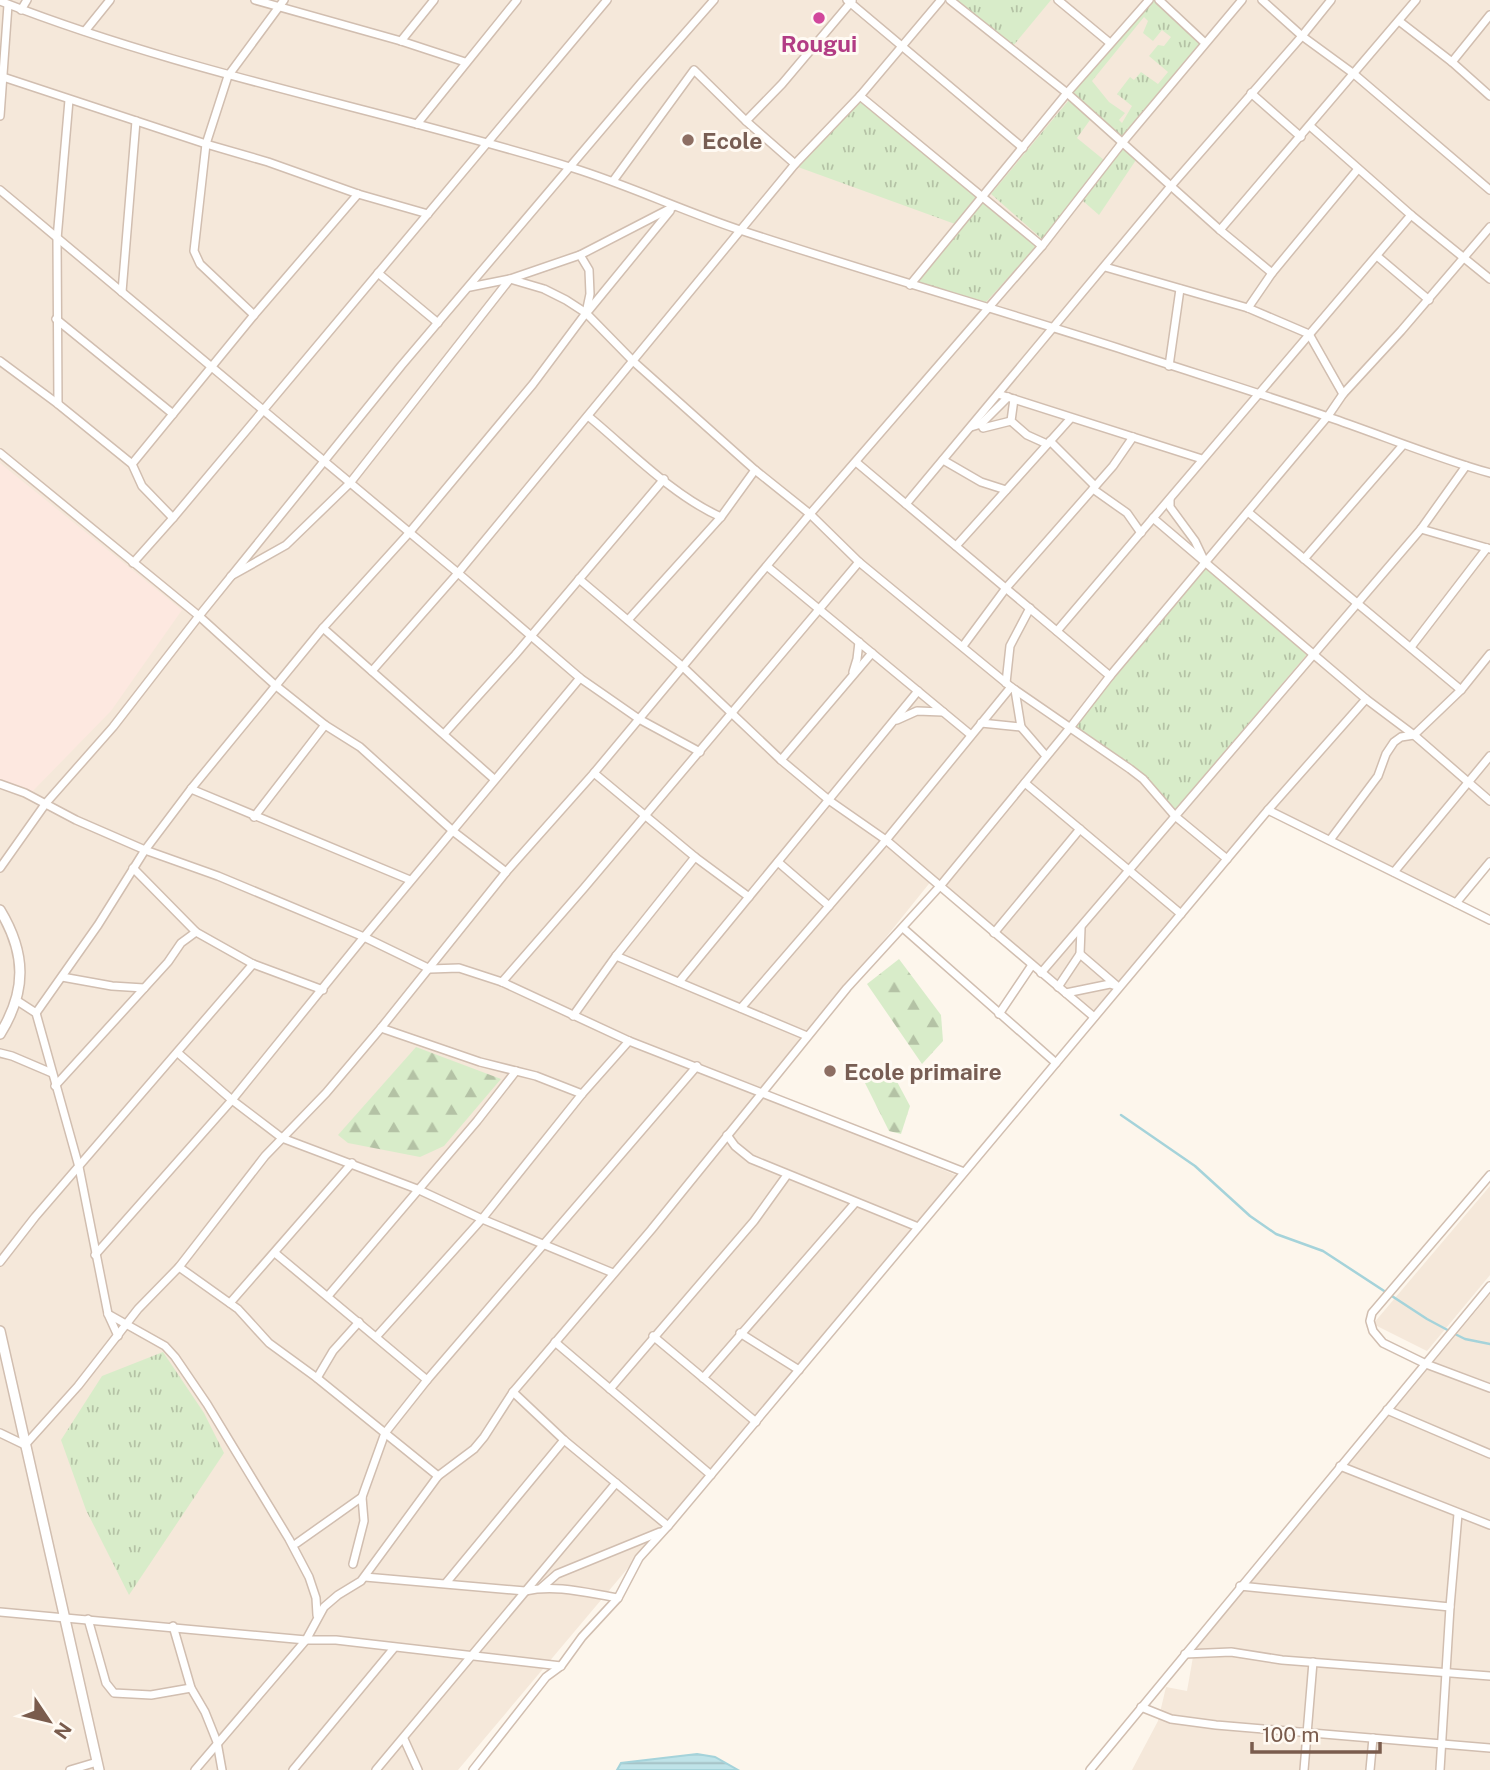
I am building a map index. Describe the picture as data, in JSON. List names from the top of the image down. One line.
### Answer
{"places":["Rougui","Ecole","Ecole primaire"],"scale_bar":"100 m","north":"bottom right"}
